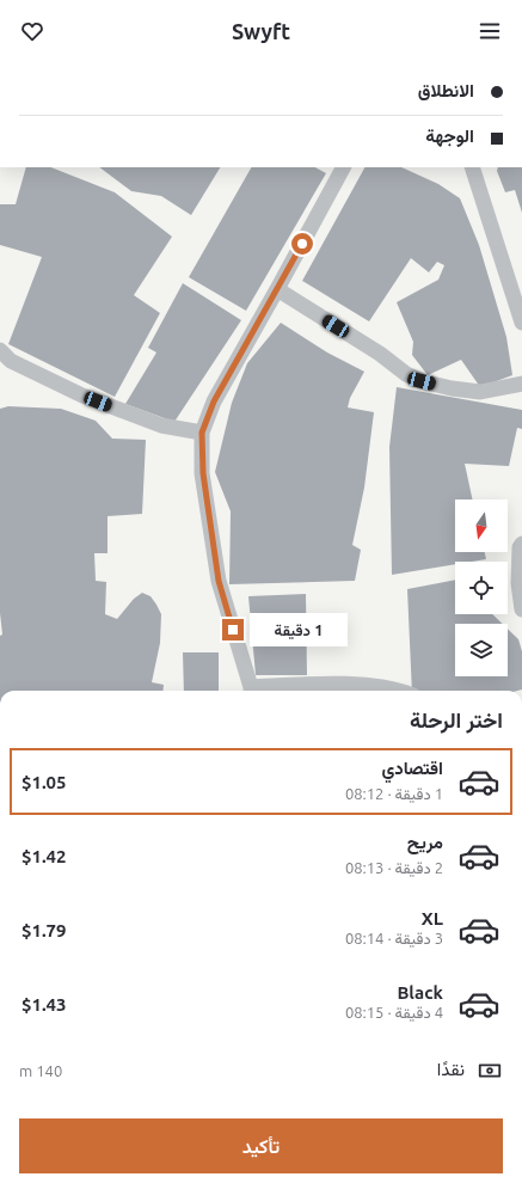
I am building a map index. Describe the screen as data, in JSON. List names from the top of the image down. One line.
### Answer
{"north":"bottom","page":{"header":"Swyft","banner":["الانطلاق","الوجهة"],"bubble":"1 دقيقة","heading":"اختر الرحلة","list":[{"name":"اقتصادي","note":"1 دقيقة · 08:12","value":"$1.05"},{"name":"مريح","note":"2 دقيقة · 08:13","value":"$1.42"},{"name":"XL","note":"3 دقيقة · 08:14","value":"$1.79"},{"name":"Black","note":"4 دقيقة · 08:15","value":"$1.43"}],"pay":["نقدًا","140 m"],"buttons":"تأكيد"}}
